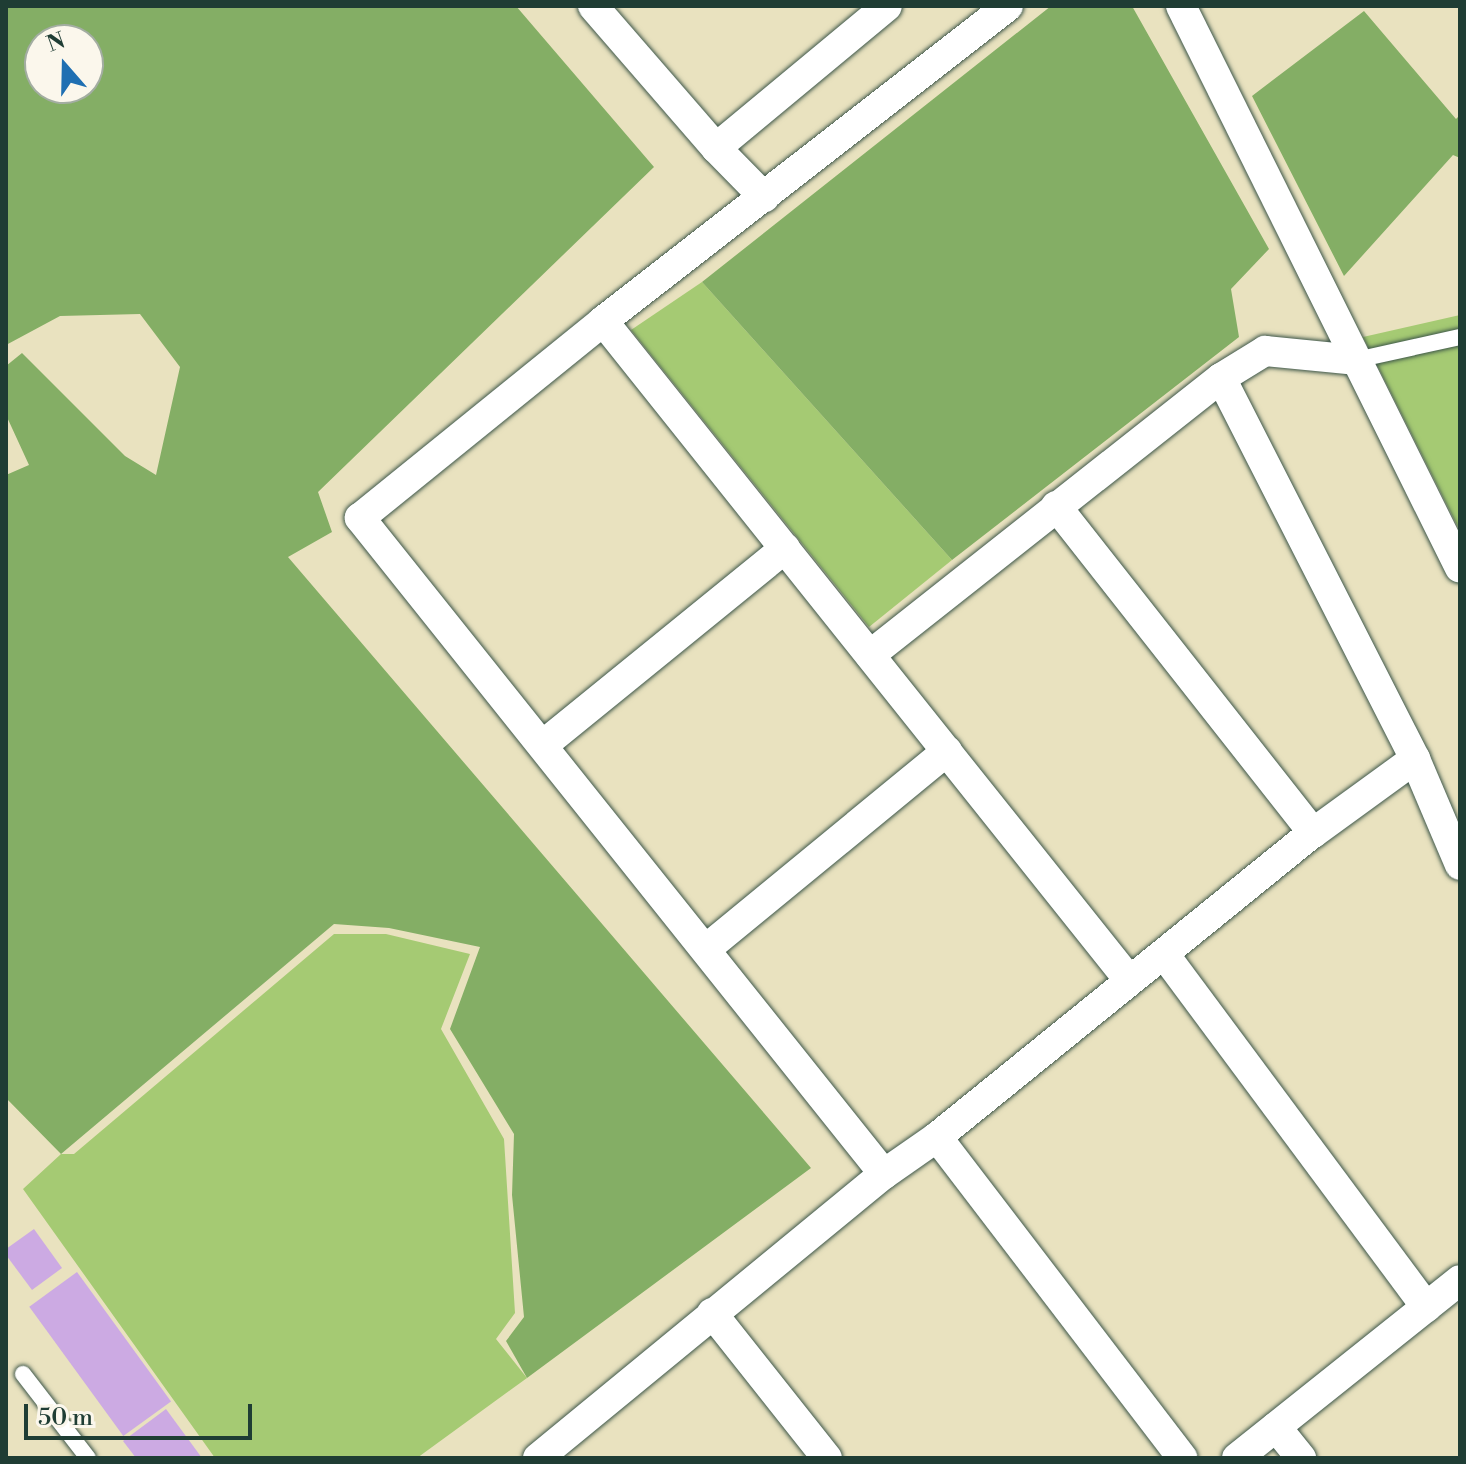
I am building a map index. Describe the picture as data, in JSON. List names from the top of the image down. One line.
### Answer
{"scale_bar":"50 m","north":"top"}
